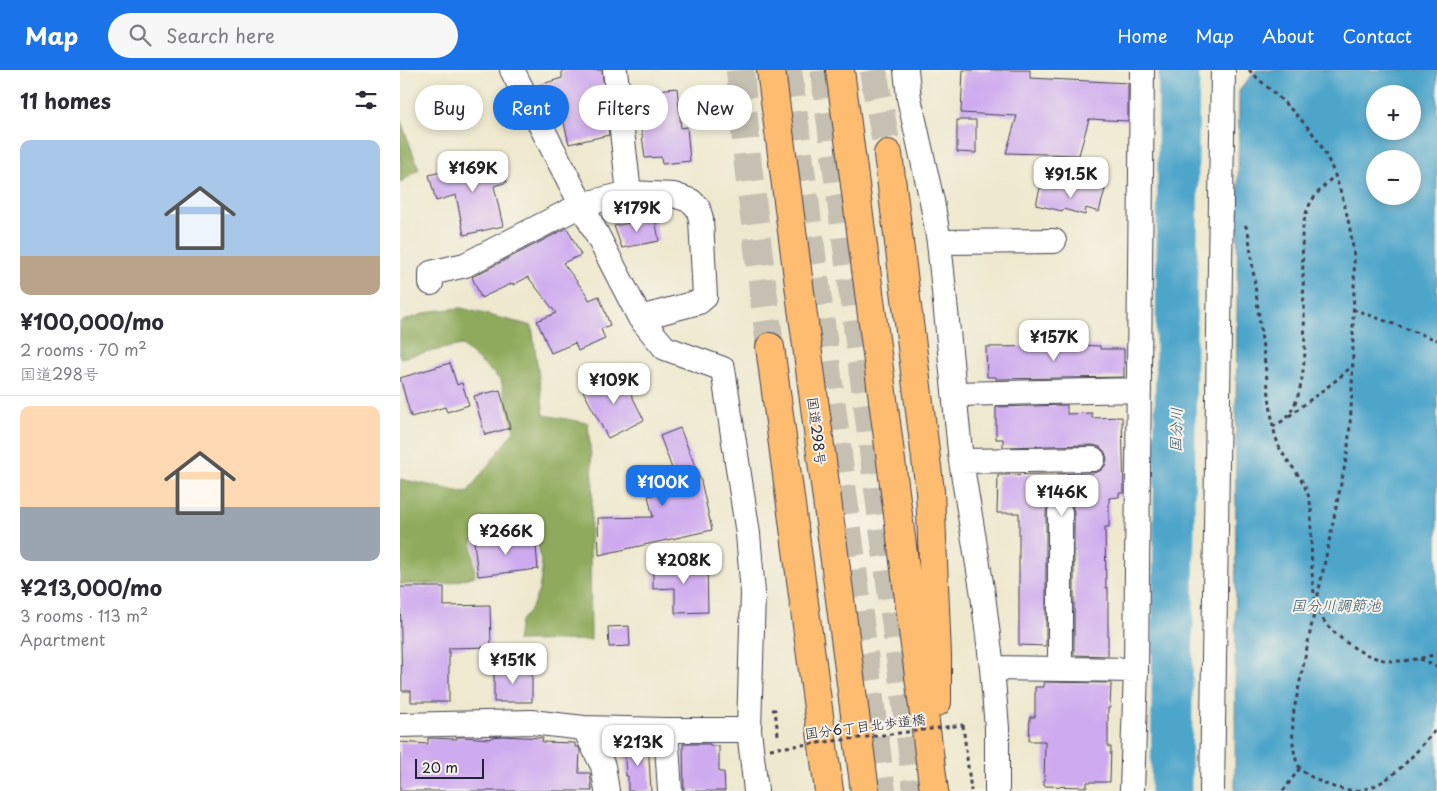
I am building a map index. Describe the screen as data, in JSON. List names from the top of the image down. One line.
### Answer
{"streets":{"highway":["国道298号"],"path":["国分6丁目北歩道橋"]},"water":["国分川","国分川調節池"],"scale_bar":"20 m","page":{"header":"Map","search":"Search here","nav":["Home","Map","About","Contact"],"heading":"11 homes","map_buttons":["+","−"],"chip":["Buy","Rent","Filters","New"],"list":[{"name":"¥100,000/mo","note":"2 rooms · 70 m² · 国道298号"},{"name":"¥213,000/mo","note":"3 rooms · 113 m² · Apartment"}],"price":["¥169K","¥91.5K","¥179K","¥157K","¥109K","¥100K","¥146K","¥266K","¥208K","¥151K","¥213K"],"scale":"20 m"}}
